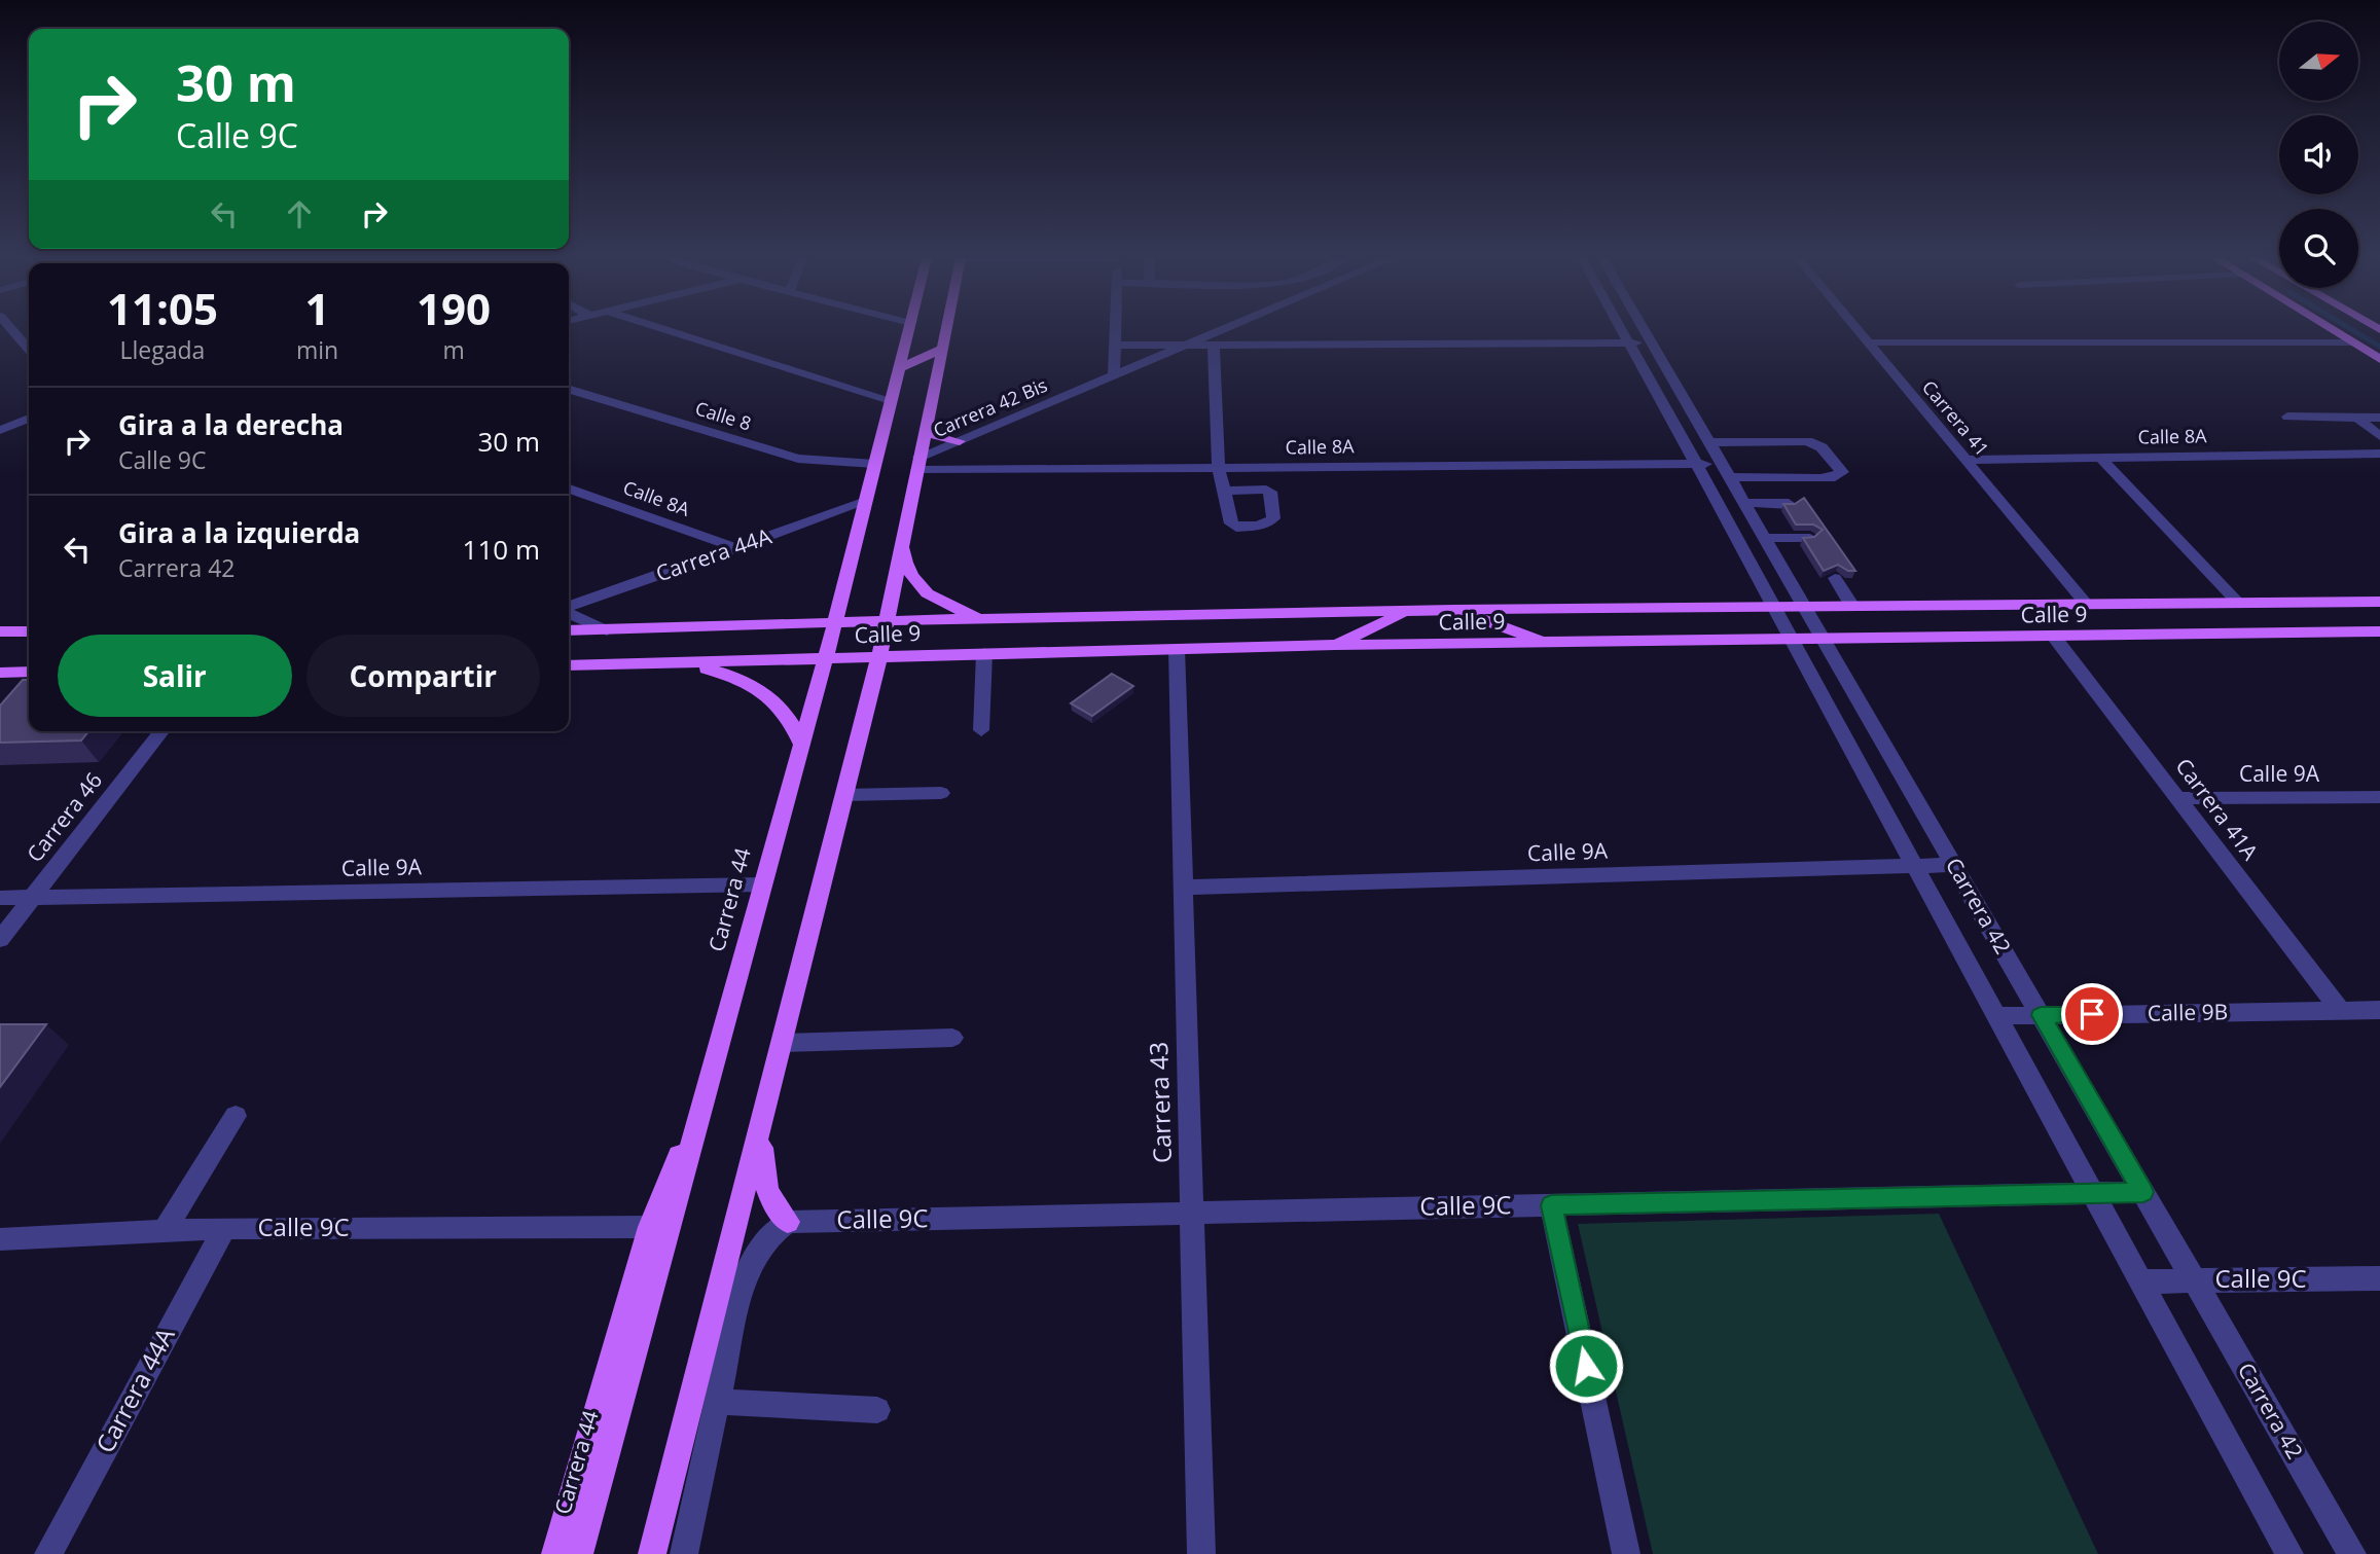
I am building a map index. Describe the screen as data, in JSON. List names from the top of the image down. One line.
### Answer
{"streets":{"main road":["Calle 9","Carrera 44"],"street":["Carrera 42 Bis","Calle 8","Carrera 41","Calle 8A","Carrera 44A","Calle 9A","Carrera 41A","Carrera 46","Carrera 42","Calle 9B","Carrera 43","Calle 9C"]},"crossings":[["Carrera 42 Bis","Calle 8A"],["Calle 8","Carrera 44"],["Carrera 41","Calle 8A"],["Carrera 41","Calle 9"],["Calle 8A","Carrera 44A"],["Calle 8A","Carrera 42"],["Carrera 44A","Carrera 44"],["Carrera 44A","Calle 9C"],["Calle 9","Carrera 41A"],["Calle 9","Carrera 44"],["Calle 9","Carrera 42"],["Calle 9","Carrera 43"],["Calle 9A","Carrera 41A"],["Calle 9A","Carrera 46"],["Calle 9A","Carrera 44"],["Calle 9A","Carrera 42"],["Calle 9A","Carrera 43"],["Carrera 41A","Calle 9B"],["Carrera 42","Calle 9B"],["Carrera 42","Calle 9C"],["Carrera 43","Calle 9C"]],"north":"right","page":{"turn":["30 m","Calle 9C"],"eta":["11:05","Llegada","1","min","190","m"],"list":[{"name":"Gira a la derecha","note":"Calle 9C","value":"30 m"},{"name":"Gira a la izquierda","note":"Carrera 42","value":"110 m"}],"buttons":["Salir","Compartir"]}}
